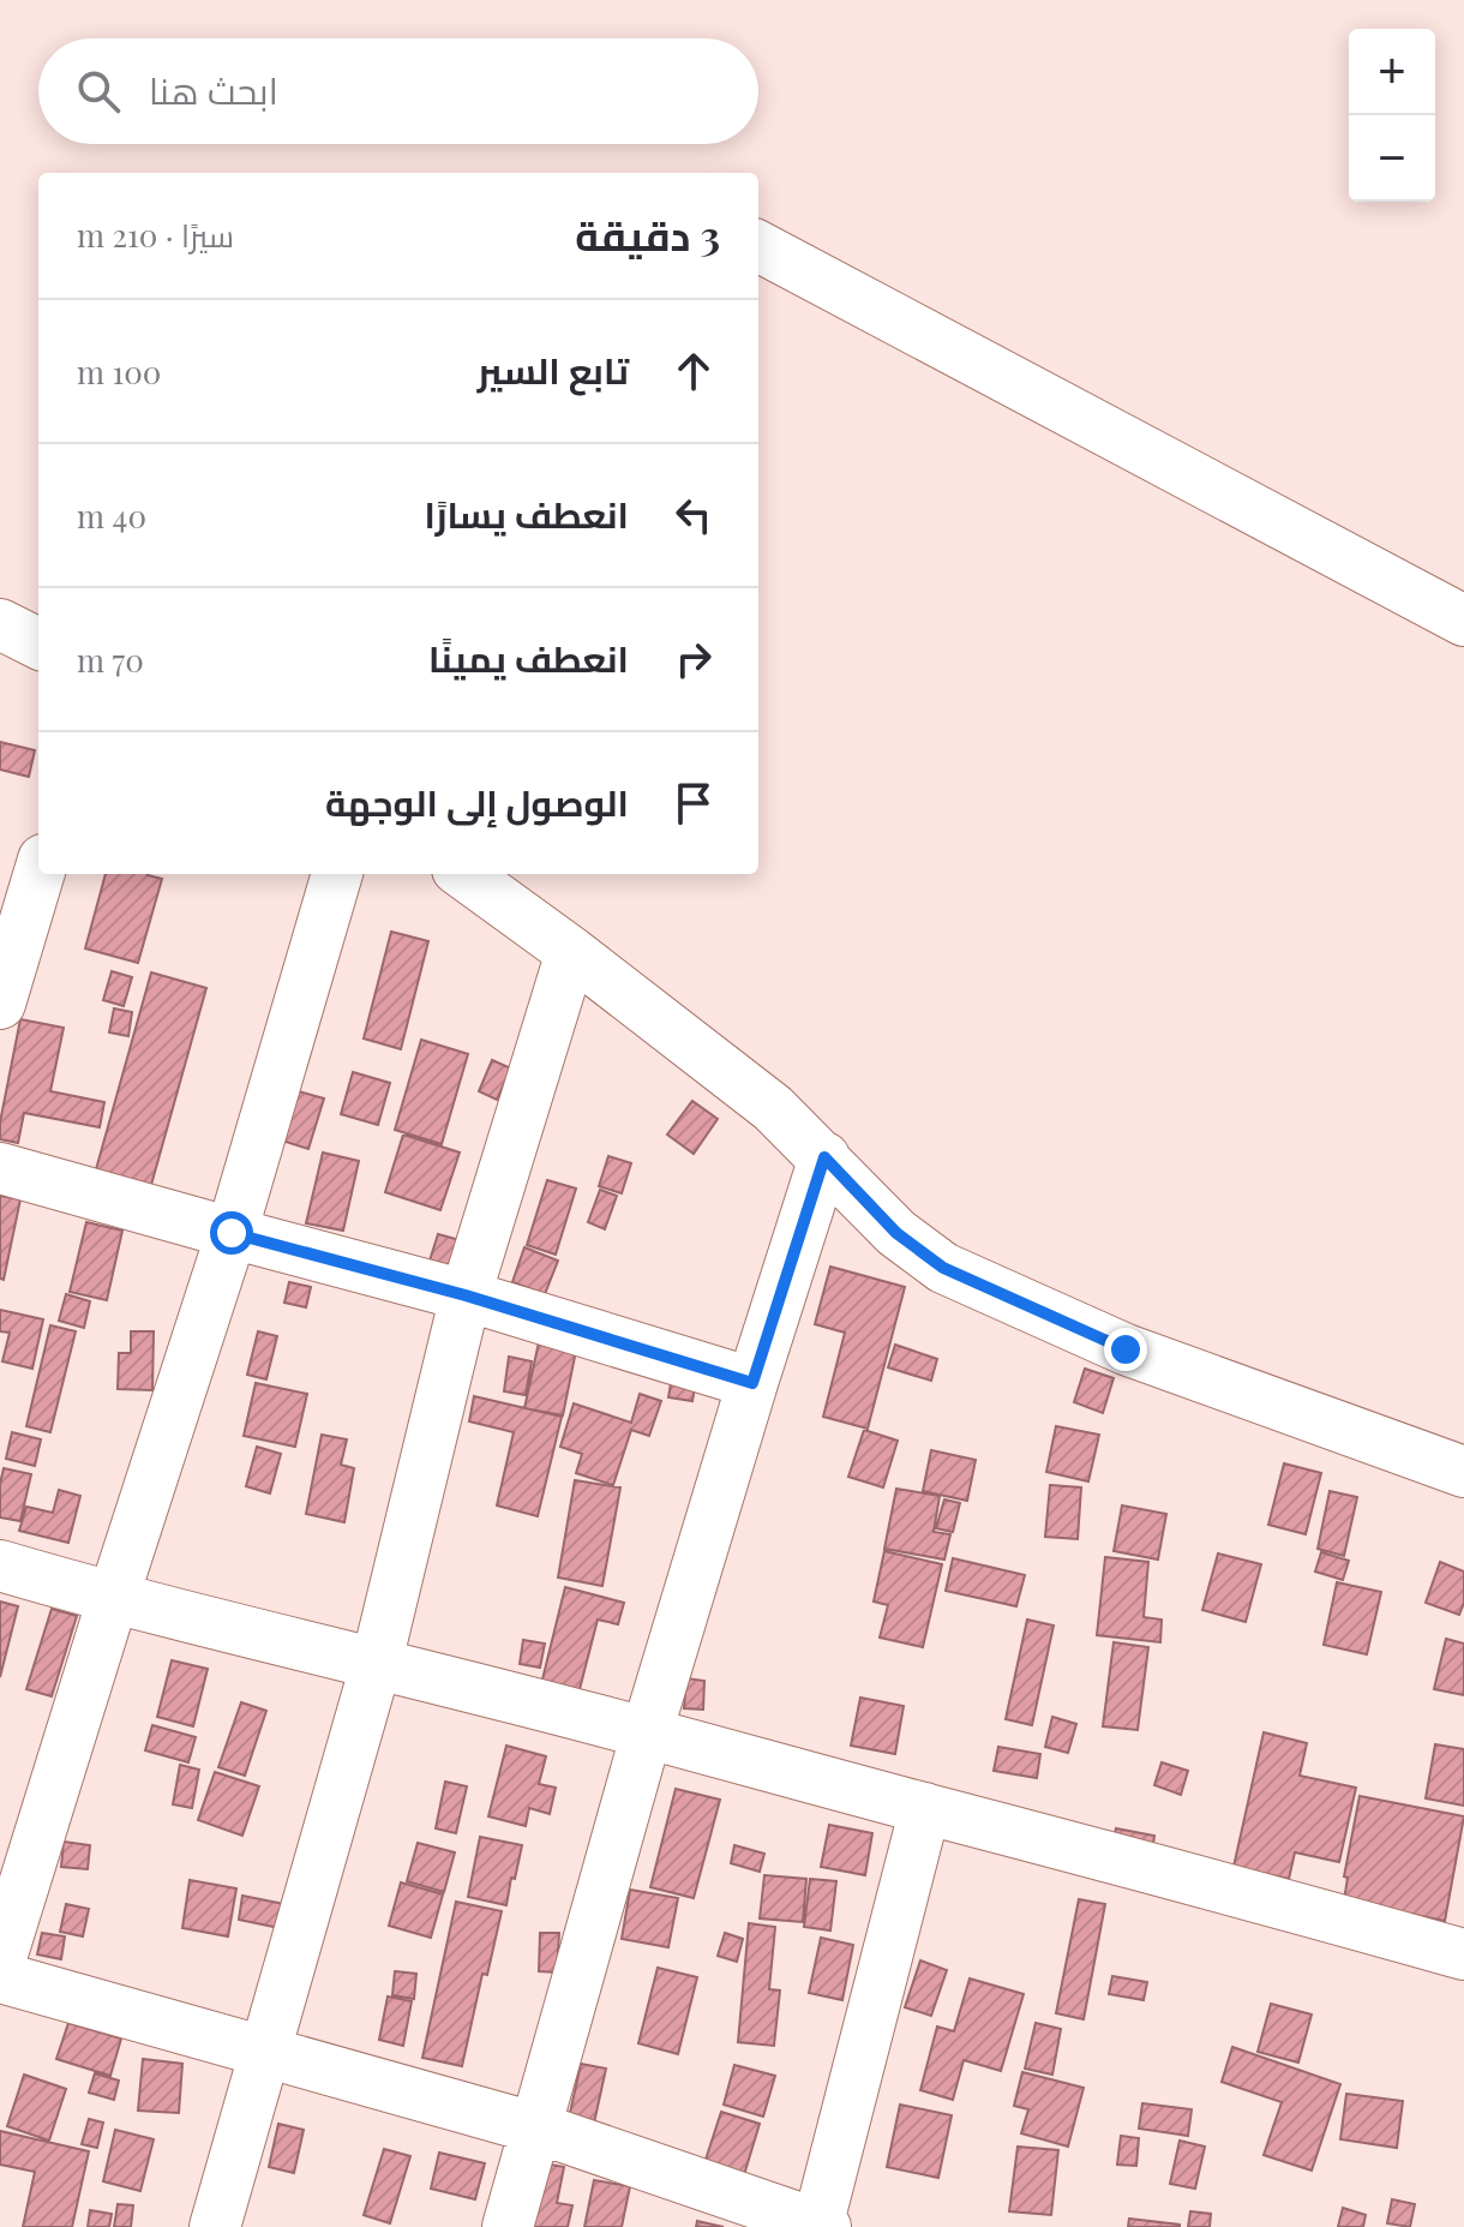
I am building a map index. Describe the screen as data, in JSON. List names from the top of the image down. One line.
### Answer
{"page":{"map_buttons":["+","−"],"search":"ابحث هنا","heading":["3 دقيقة","سيرًا · 210 m"],"list":[["تابع السير","100 m"],["انعطف يسارًا","40 m"],["انعطف يمينًا","70 m"],"الوصول إلى الوجهة"]}}
